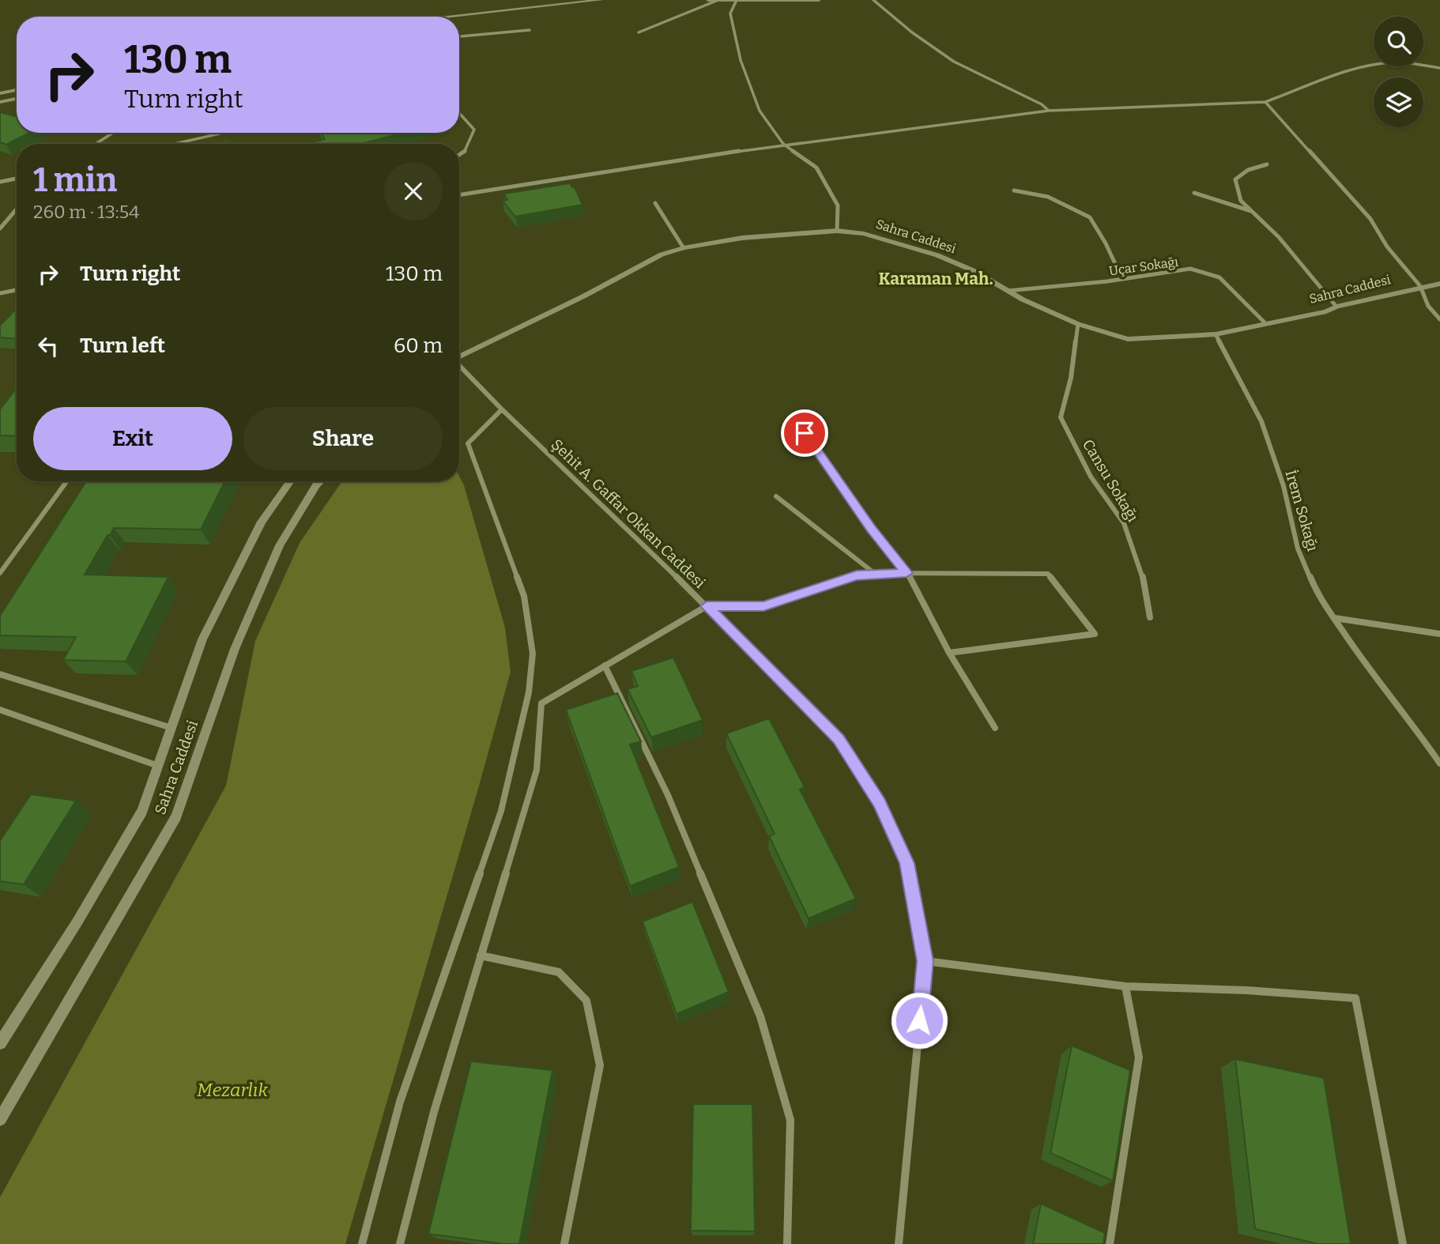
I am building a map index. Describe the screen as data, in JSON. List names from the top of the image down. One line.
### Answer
{"streets":{"street":["Sahra Caddesi","Uçar Sokağı","Cansu Sokağı","İrem Sokağı","Şehit A. Gaffar Okkan Caddesi"]},"crossings":[["Sahra Caddesi","Uçar Sokağı"],["Sahra Caddesi","Cansu Sokağı"],["Sahra Caddesi","İrem Sokağı"]],"districts":["Karaman Mah."],"parks":["Mezarlık"],"page":{"turn":["130 m","Turn right"],"heading":["1 min","260 m · 13:54"],"list":[{"name":"Turn right","value":"130 m"},{"name":"Turn left","value":"60 m"}],"buttons":["Exit","Share"]}}
